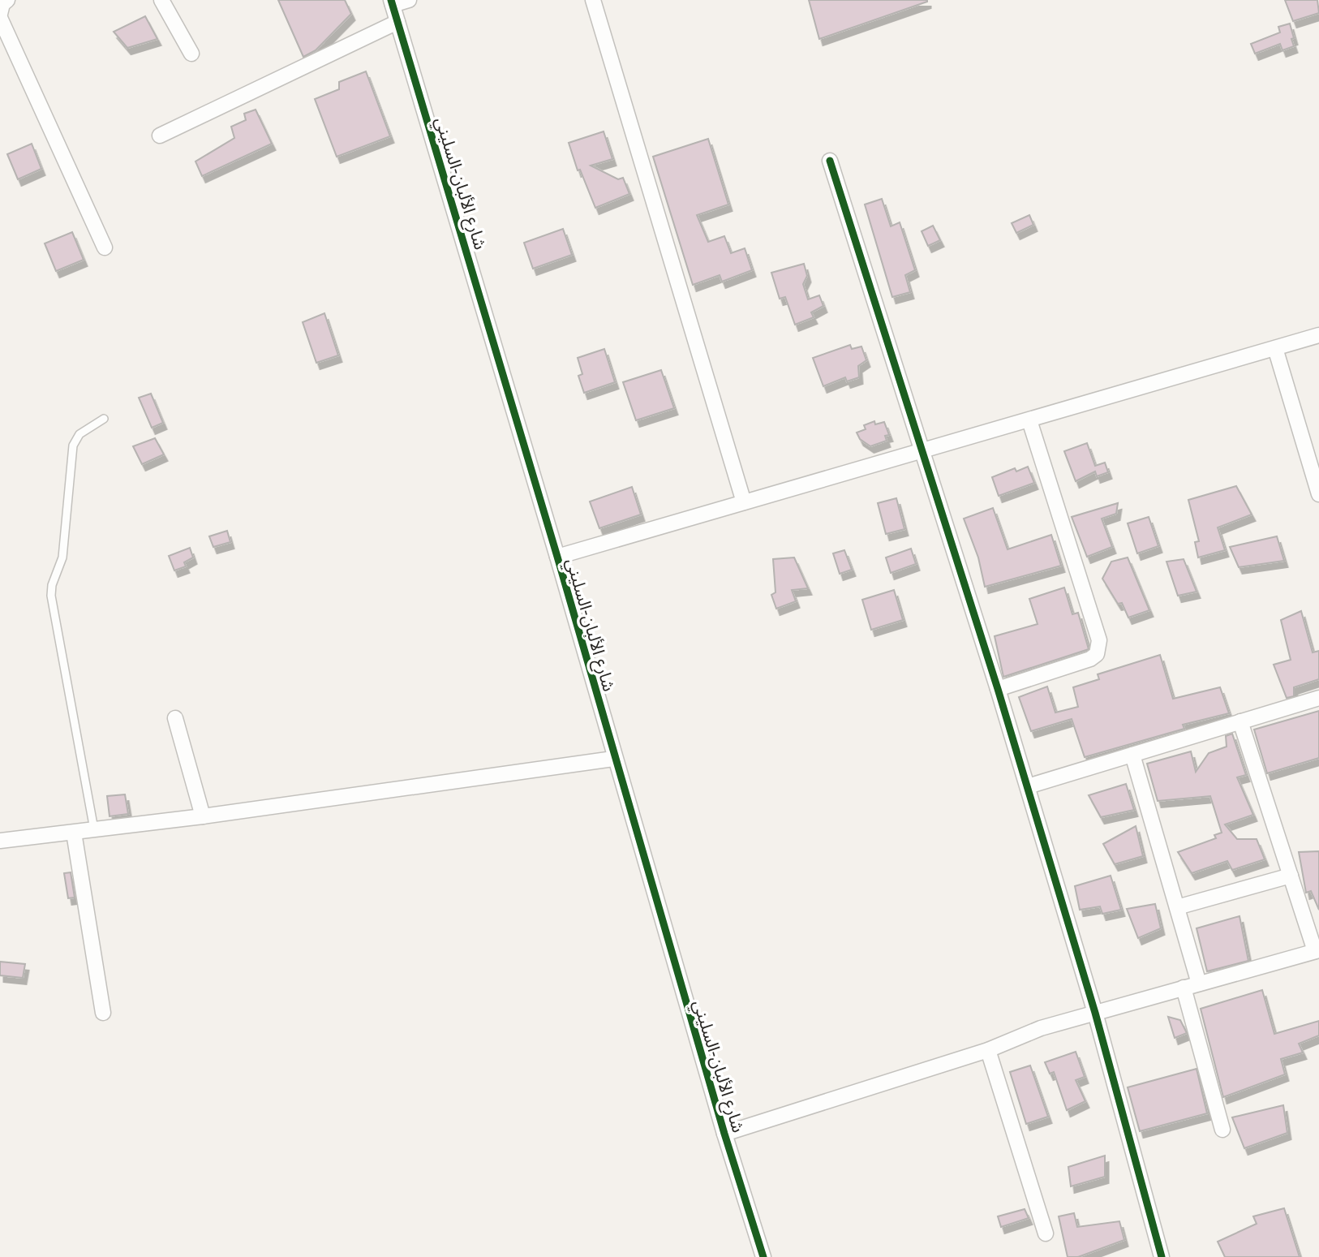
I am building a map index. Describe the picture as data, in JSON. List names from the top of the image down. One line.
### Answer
{"streets":{"street":["شارع الألبان-السليني"]}}
